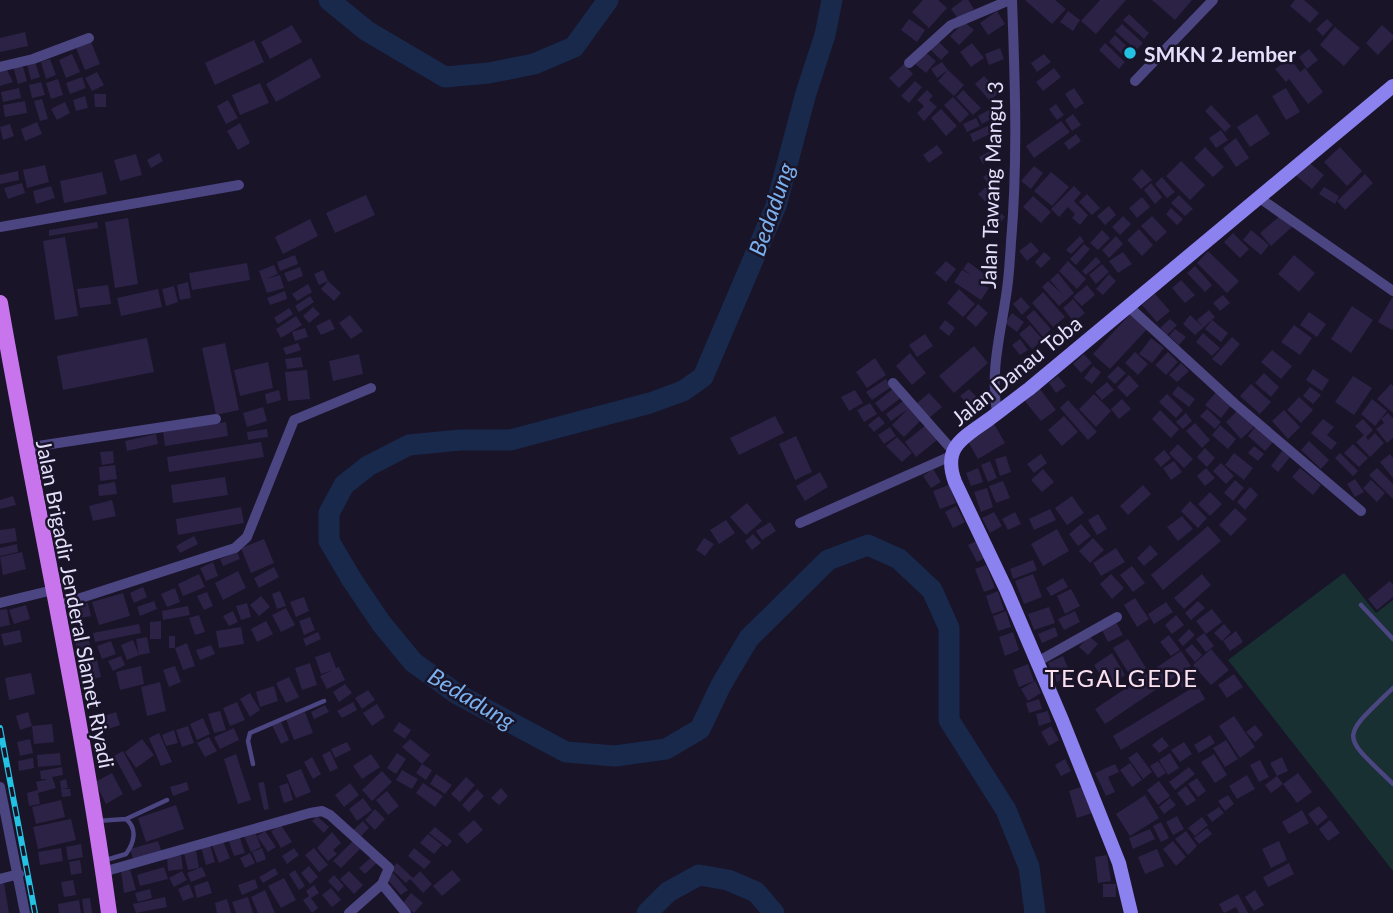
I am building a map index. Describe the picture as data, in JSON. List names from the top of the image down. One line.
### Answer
{"streets":{"main road":["Jalan Danau Toba","Jalan Brigadir Jenderal Slamet Riyadi"],"street":["Jalan Tawang Mangu 3"]},"crossings":[["Jalan Tawang Mangu 3","Jalan Danau Toba"]],"districts":["TEGALGEDE"],"water":["Bedadung"],"places":["SMKN 2 Jember"]}
